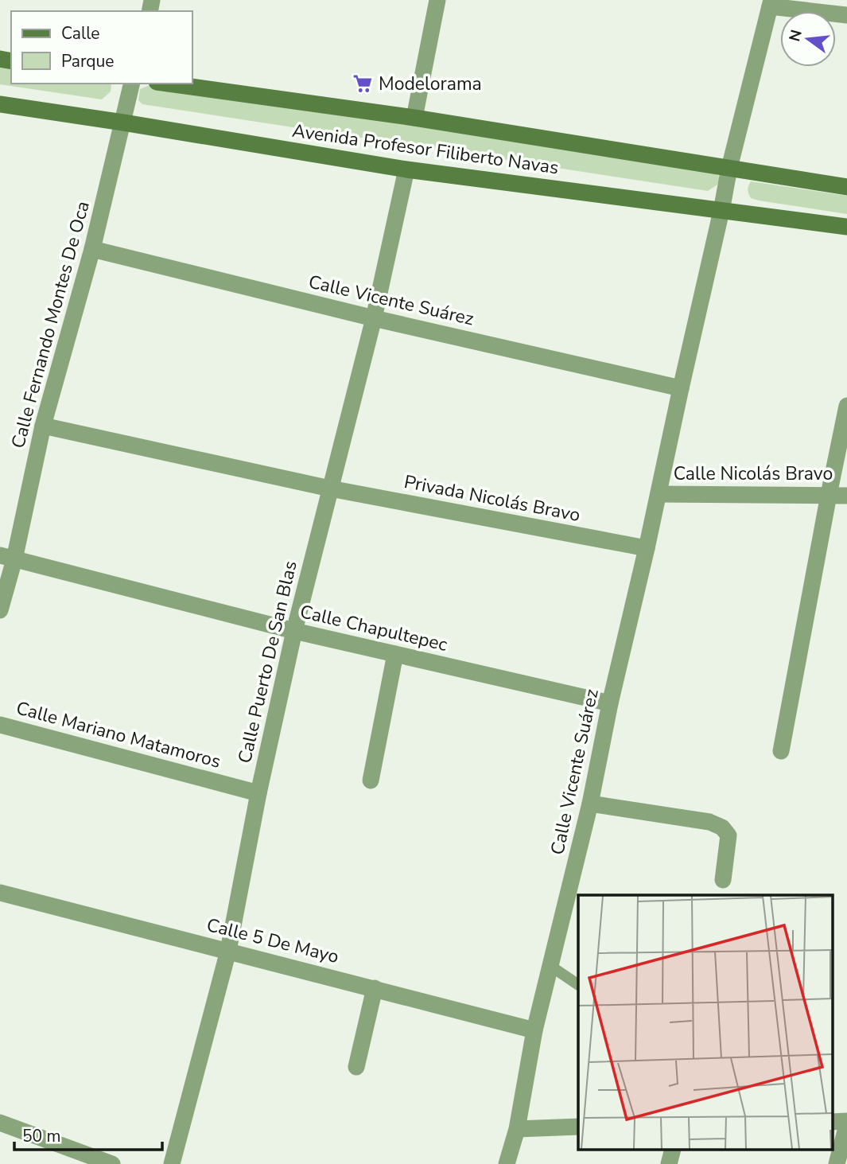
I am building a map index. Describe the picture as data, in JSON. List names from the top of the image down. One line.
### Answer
{"streets":{"main road":["Avenida Profesor Filiberto Navas"],"street":["Calle Vicente Suárez","Calle Fernando Montes De Oca","Calle Nicolás Bravo","Privada Nicolás Bravo","Calle Chapultepec","Calle Puerto De San Blas","Calle Mariano Matamoros","Calle 5 De Mayo"]},"crossings":[["Avenida Profesor Filiberto Navas","Calle Vicente Suárez"],["Avenida Profesor Filiberto Navas","Calle Fernando Montes De Oca"],["Avenida Profesor Filiberto Navas","Calle Puerto De San Blas"],["Calle Vicente Suárez","Calle Fernando Montes De Oca"],["Calle Vicente Suárez","Calle Nicolás Bravo"],["Calle Vicente Suárez","Privada Nicolás Bravo"],["Calle Vicente Suárez","Calle Chapultepec"],["Calle Vicente Suárez","Calle Puerto De San Blas"],["Calle Vicente Suárez","Calle 5 De Mayo"],["Calle Fernando Montes De Oca","Privada Nicolás Bravo"],["Calle Fernando Montes De Oca","Calle Chapultepec"],["Privada Nicolás Bravo","Calle Puerto De San Blas"],["Calle Chapultepec","Calle Puerto De San Blas"],["Calle Puerto De San Blas","Calle Mariano Matamoros"],["Calle Puerto De San Blas","Calle 5 De Mayo"]],"places":{"supermarket":["Modelorama"]},"legend":["Calle","Parque"],"scale_bar":"50 m","north":"left"}
